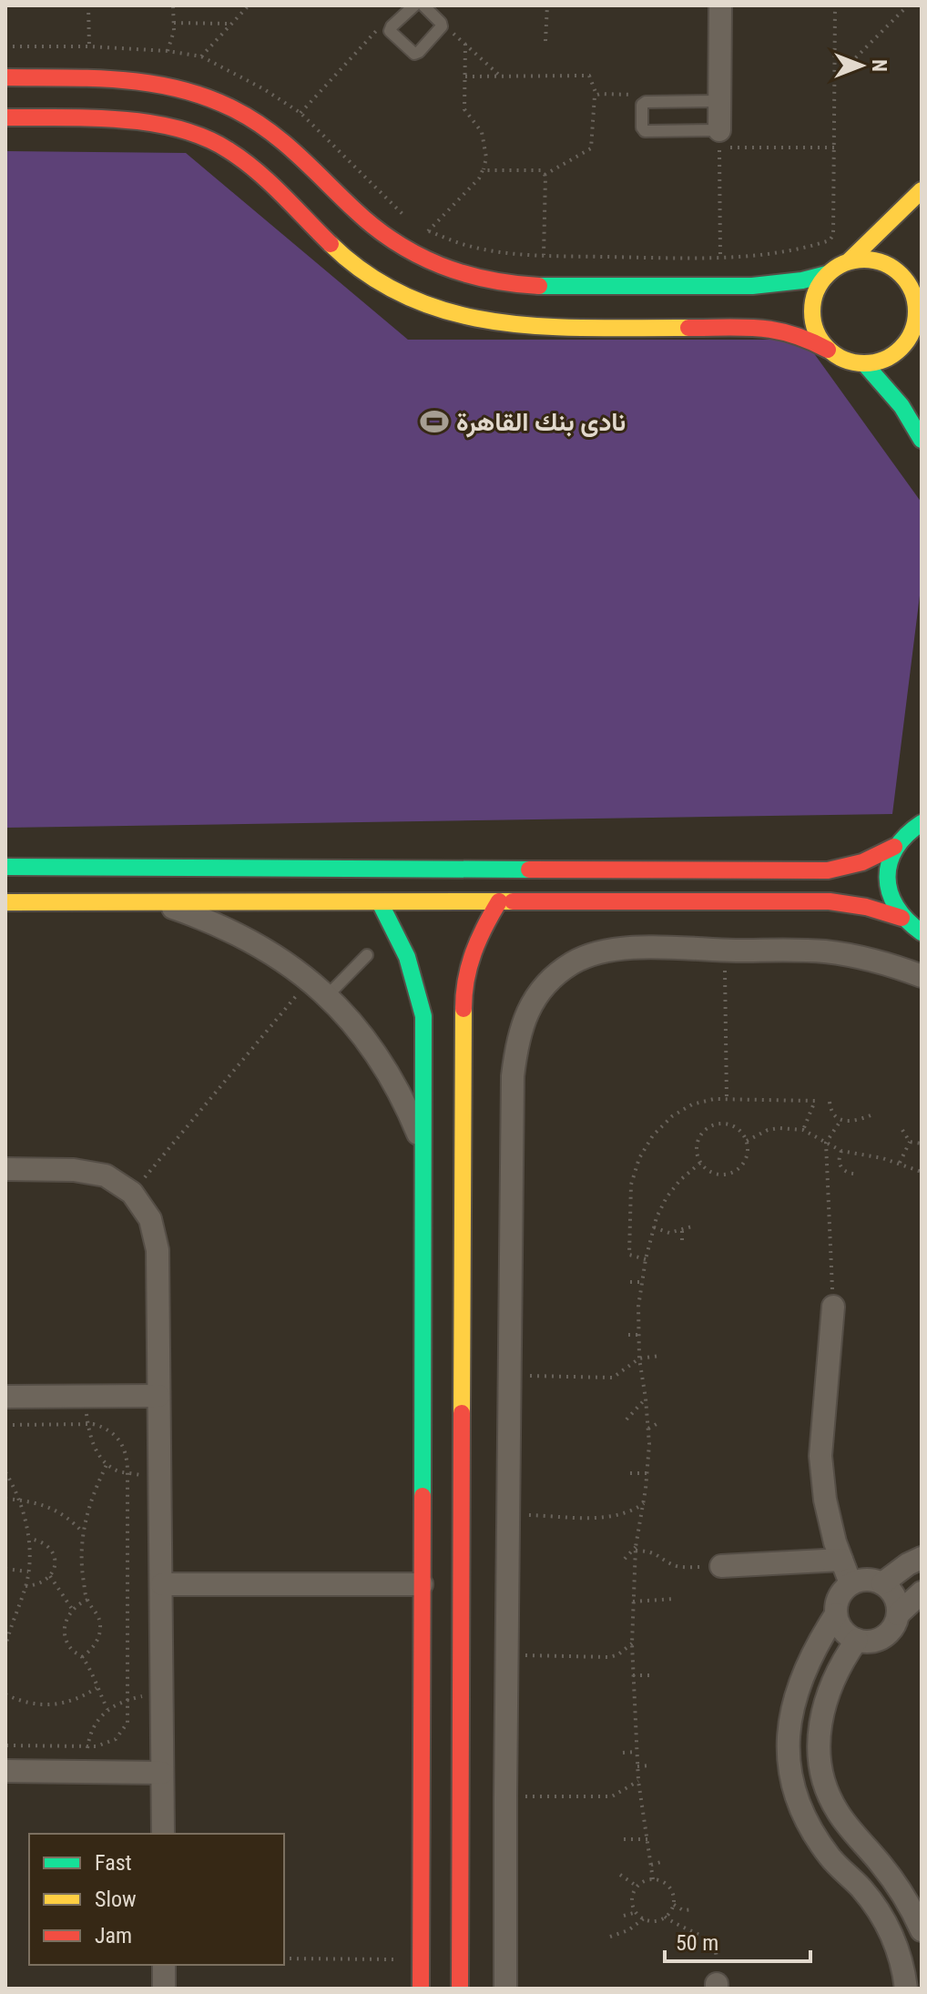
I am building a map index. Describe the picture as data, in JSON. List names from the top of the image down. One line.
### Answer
{"places":{"sports":["نادى بنك القاهرة"]},"legend":["Fast","Slow","Jam"],"scale_bar":"50 m","north":"right"}
